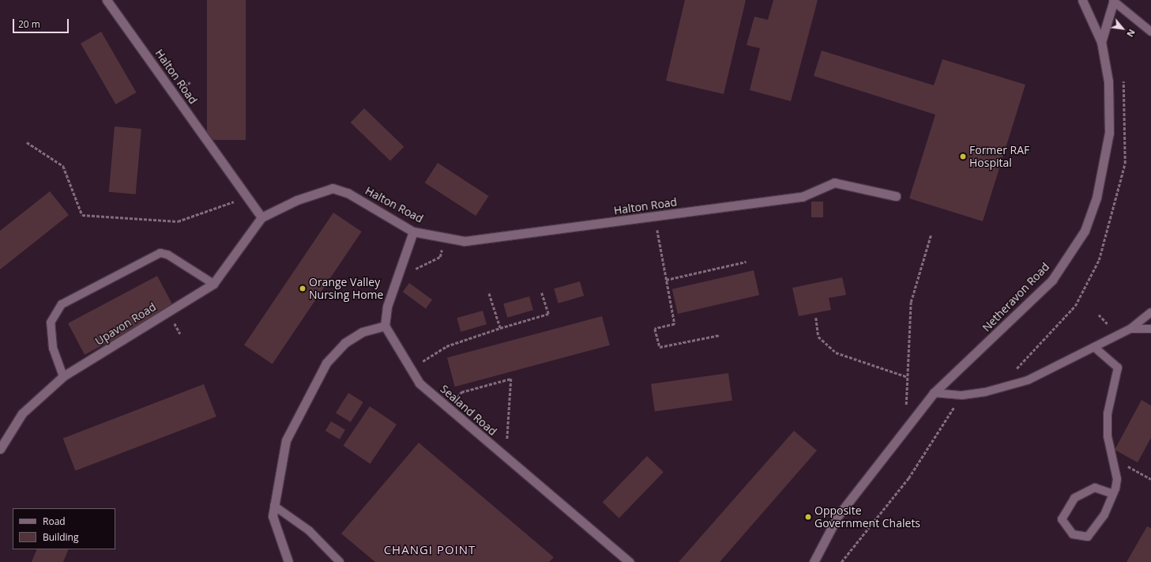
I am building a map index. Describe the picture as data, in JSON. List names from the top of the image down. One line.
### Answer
{"streets":{"street":["Halton Road","Netheravon Road","Upavon Road","Sealand Road"]},"crossings":[["Halton Road","Upavon Road"]],"districts":["CHANGI POINT"],"places":["Former RAF Hospital","Orange Valley Nursing Home","Opposite Government Chalets"],"legend":["Road","Building"],"scale_bar":"20 m","north":"bottom right"}
